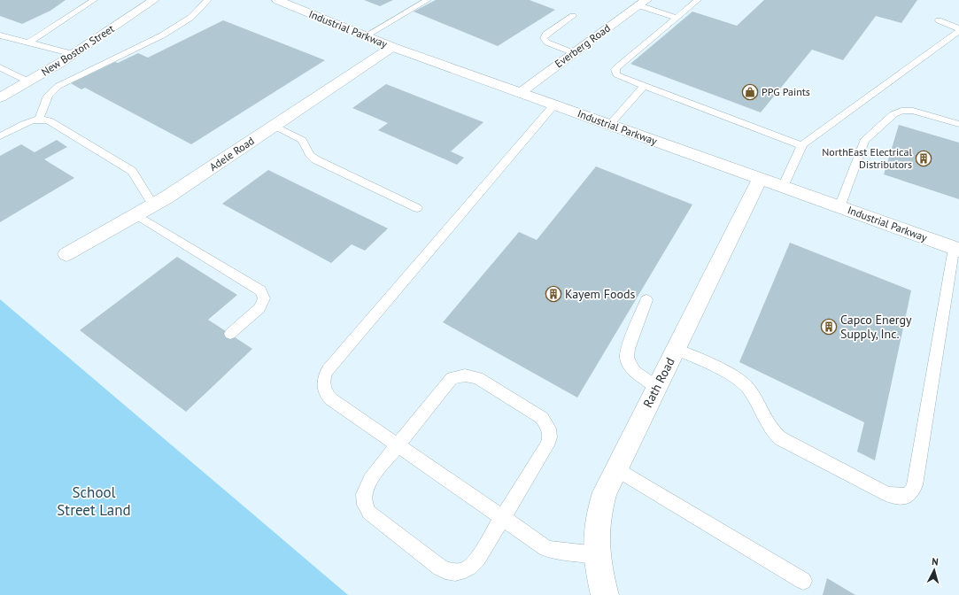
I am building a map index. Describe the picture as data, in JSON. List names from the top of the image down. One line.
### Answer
{"streets":{"street":["Industrial Parkway","Everberg Road","New Boston Street","Adele Road","Rath Road"]},"crossings":[["Industrial Parkway","Everberg Road"],["Industrial Parkway","Adele Road"],["Industrial Parkway","Rath Road"]],"parks":["School Street Land"],"places":{"shop":["PPG Paints"],"building":["NorthEast Electrical Distributors","Kayem Foods","Capco Energy Supply, Inc."]},"north":"top"}
